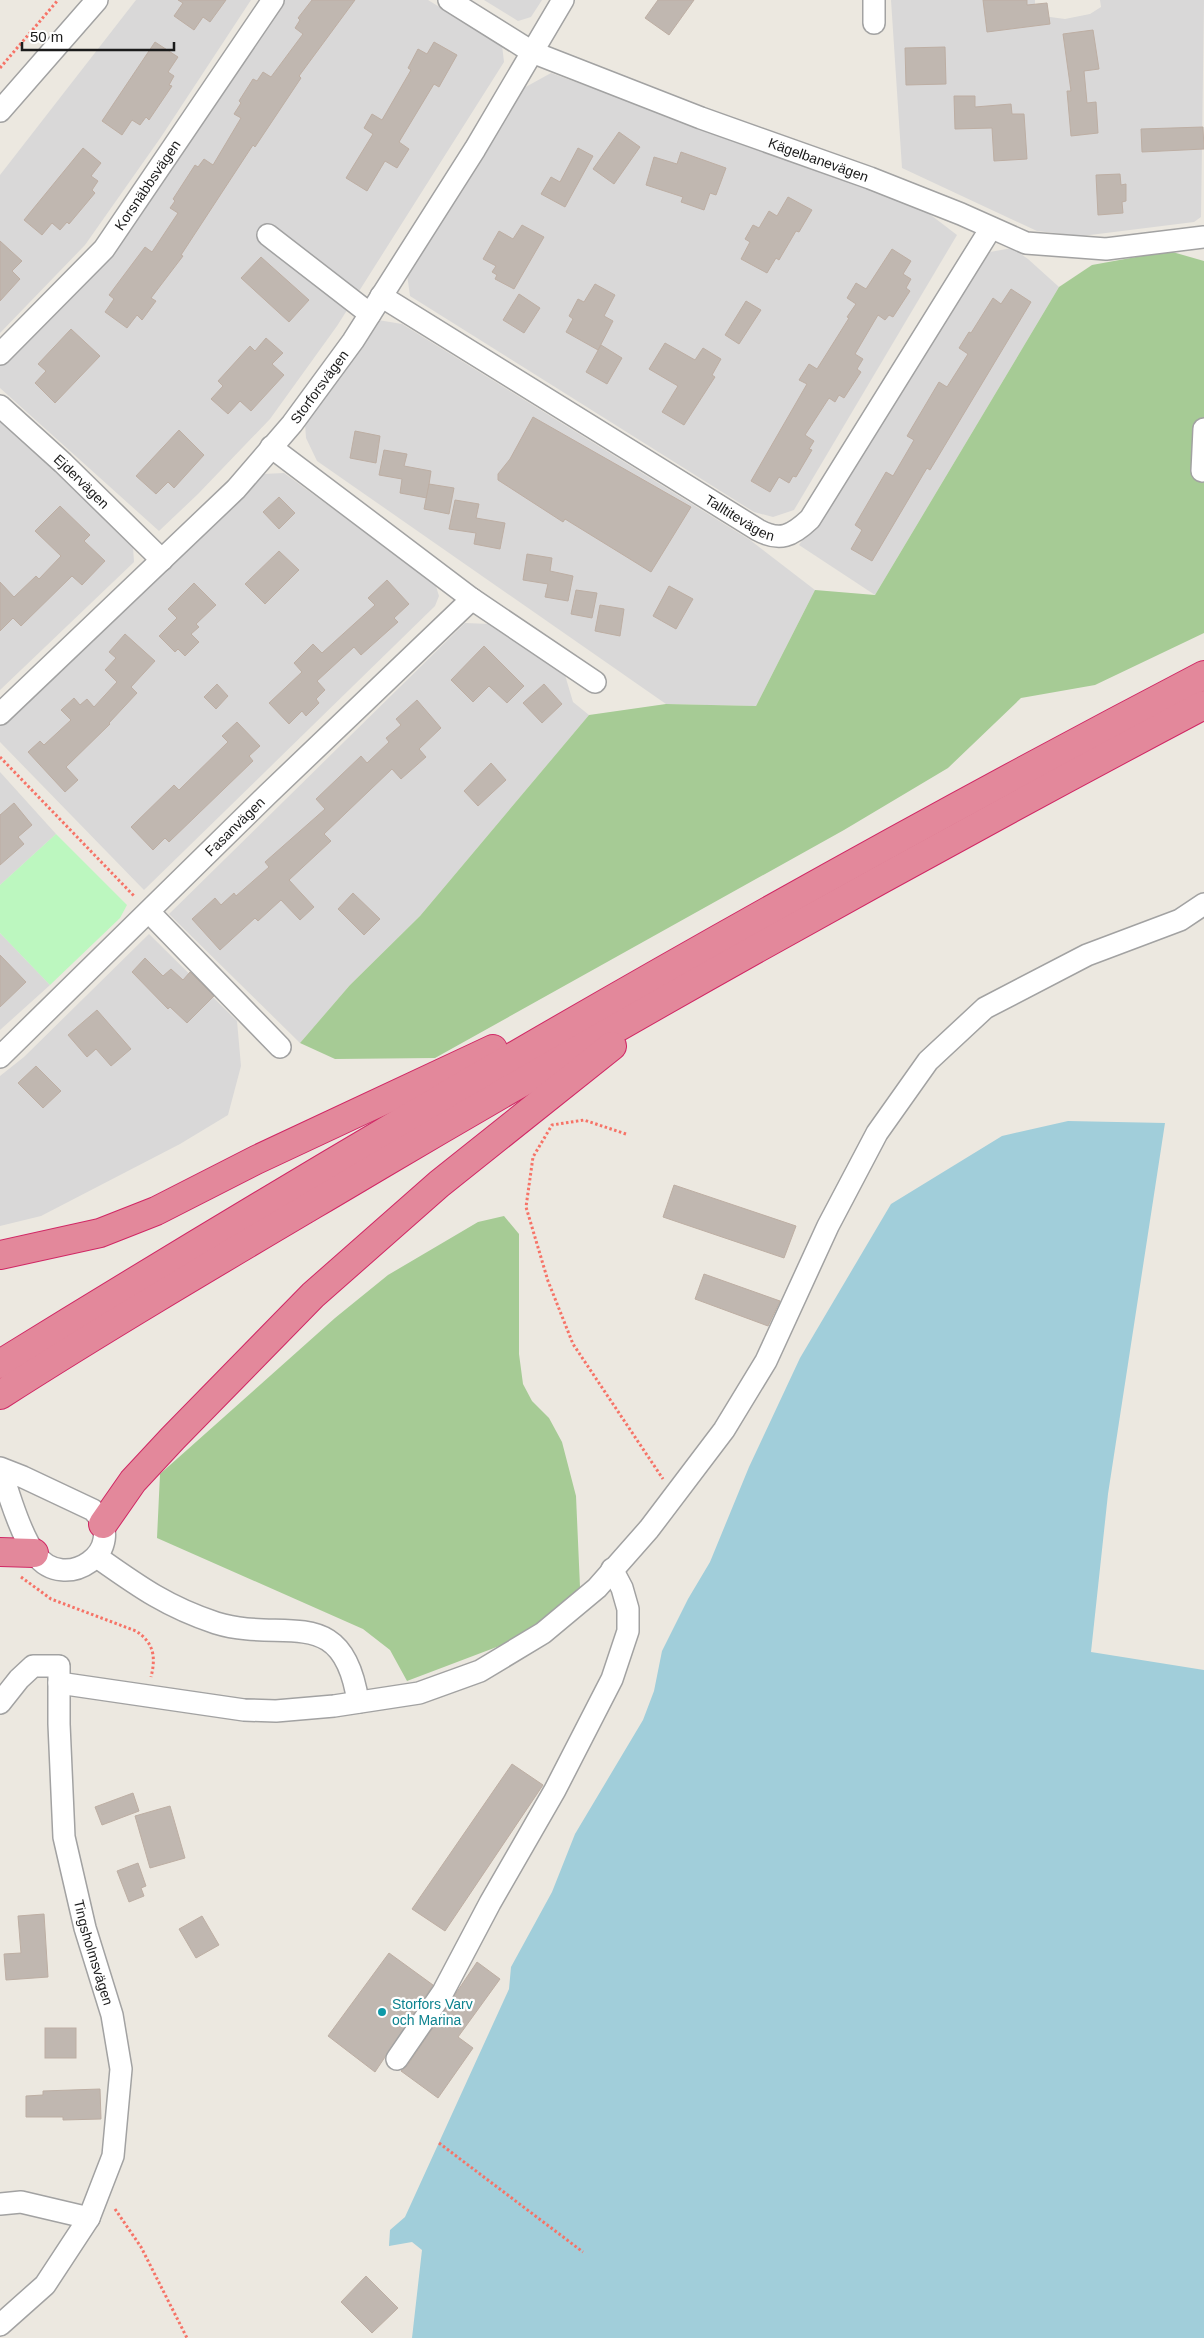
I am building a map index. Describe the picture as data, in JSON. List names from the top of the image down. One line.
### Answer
{"streets":{"street":["Kägelbanevägen","Korsnäbbsvägen","Storforsvägen","Ejdervägen","Talltitevägen","Fasanvägen","Tingsholmsvägen"]},"crossings":[["Kägelbanevägen","Storforsvägen"],["Kägelbanevägen","Talltitevägen"],["Storforsvägen","Ejdervägen"],["Storforsvägen","Talltitevägen"]],"places":["Storfors Varv och Marina"],"scale_bar":"50 m"}
